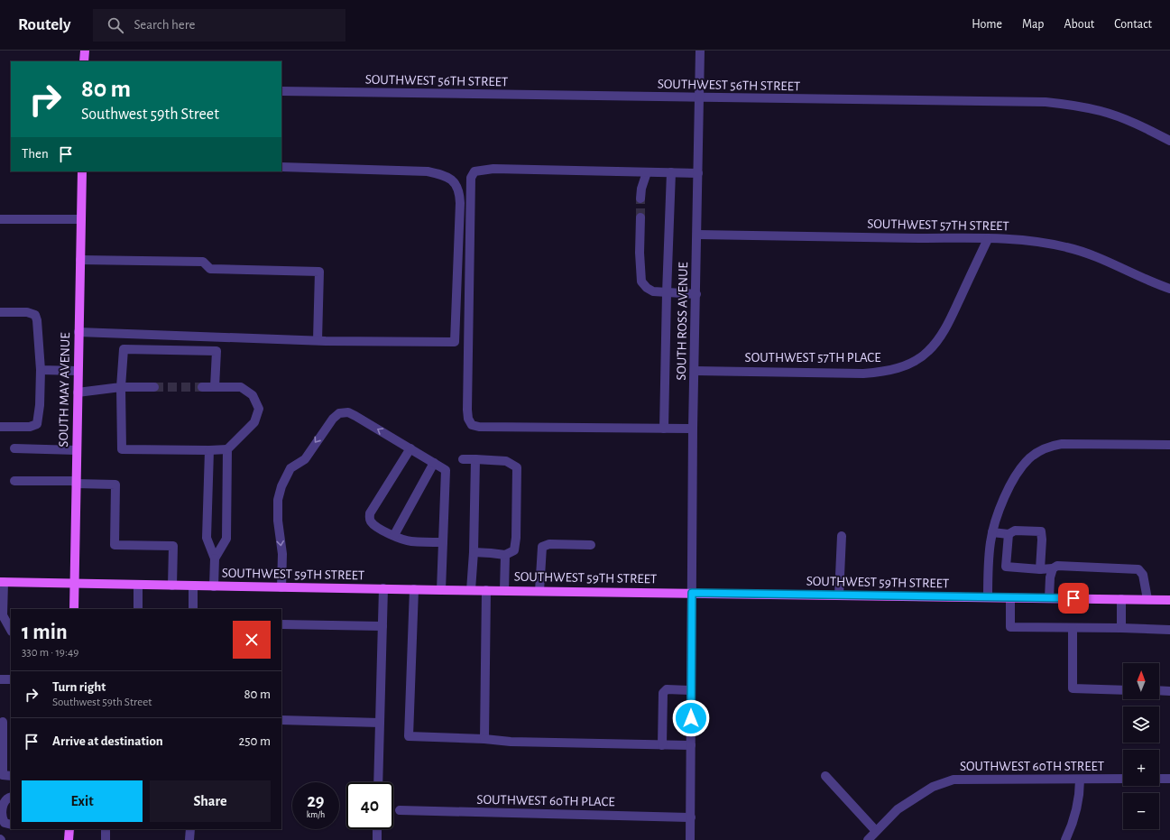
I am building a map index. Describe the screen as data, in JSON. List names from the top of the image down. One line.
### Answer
{"streets":{"main road":["SOUTH MAY AVENUE","SOUTHWEST 59TH STREET"],"street":["SOUTHWEST 56TH STREET","SOUTHWEST 57TH STREET","SOUTH ROSS AVENUE","SOUTHWEST 57TH PLACE","SOUTHWEST 60TH STREET","SOUTHWEST 60TH PLACE"]},"crossings":[["SOUTHWEST 56TH STREET","SOUTH ROSS AVENUE"],["SOUTHWEST 57TH STREET","SOUTH ROSS AVENUE"],["SOUTHWEST 57TH STREET","SOUTHWEST 57TH PLACE"],["SOUTH ROSS AVENUE","SOUTHWEST 57TH PLACE"],["SOUTH ROSS AVENUE","SOUTHWEST 59TH STREET"],["SOUTH ROSS AVENUE","SOUTHWEST 60TH PLACE"],["SOUTH MAY AVENUE","SOUTHWEST 59TH STREET"]],"north":"top","page":{"header":"Routely","search":"Search here","nav":["Home","Map","About","Contact"],"turn":["80 m","Southwest 59th Street"],"then":"Then","heading":["1 min","330 m · 19:49"],"map_buttons":["+","−"],"list":[{"name":"Turn right","note":"Southwest 59th Street","value":"80 m"},{"name":"Arrive at destination","value":"250 m"}],"buttons":["Exit","Share"],"speed":"29 km/h","limit":"40"}}
